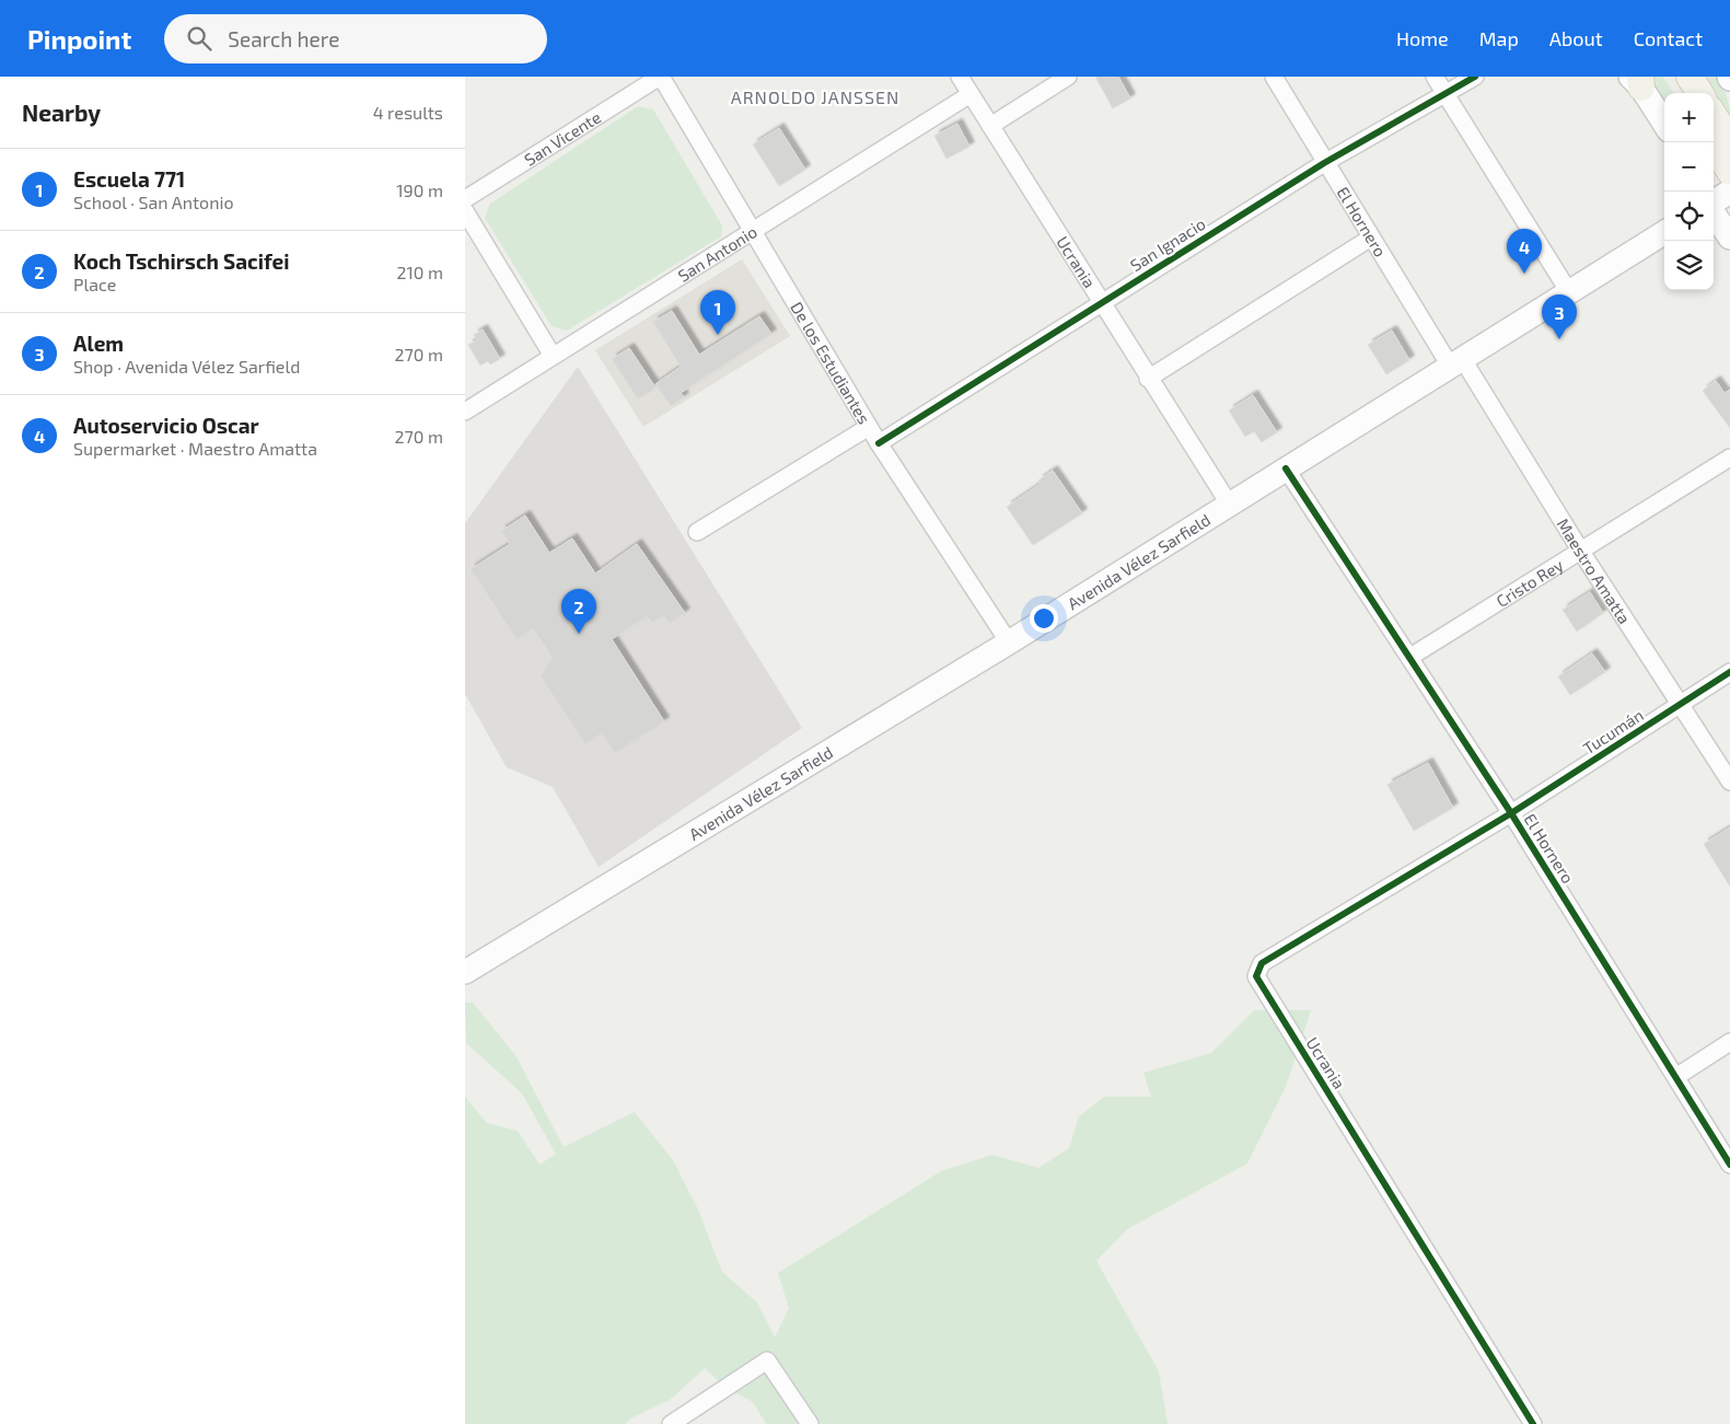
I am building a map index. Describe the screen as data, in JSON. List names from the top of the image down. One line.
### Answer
{"streets":{"main road":["Avenida Vélez Sarfield"],"street":["San Vicente","El Hornero","San Ignacio","San Antonio","Ucrania","De los Estudiantes","Maestro Amatta","Cristo Rey","Tucumán"]},"crossings":[["San Vicente","De los Estudiantes"],["El Hornero","San Ignacio"],["El Hornero","Ucrania"],["El Hornero","Avenida Vélez Sarfield"],["El Hornero","Maestro Amatta"],["El Hornero","Cristo Rey"],["El Hornero","Tucumán"],["San Ignacio","Ucrania"],["San Ignacio","De los Estudiantes"],["San Antonio","Ucrania"],["San Antonio","De los Estudiantes"],["Ucrania","Avenida Vélez Sarfield"],["Ucrania","Tucumán"],["De los Estudiantes","Avenida Vélez Sarfield"],["Avenida Vélez Sarfield","Maestro Amatta"],["Maestro Amatta","Cristo Rey"],["Maestro Amatta","Tucumán"]],"districts":["ARNOLDO JANSSEN"],"page":{"header":"Pinpoint","search":"Search here","nav":["Home","Map","About","Contact"],"heading":["Nearby","4 results"],"map_buttons":["+","−"],"list":[{"mark":"1","name":"Escuela 771","note":"School · San Antonio","value":"190 m"},{"mark":"2","name":"Koch Tschirsch Sacifei","note":"Place","value":"210 m"},{"mark":"3","name":"Alem","note":"Shop · Avenida Vélez Sarfield","value":"270 m"},{"mark":"4","name":"Autoservicio Oscar","note":"Supermarket · Maestro Amatta","value":"270 m"}],"pins":["4","1","3","2"]}}
